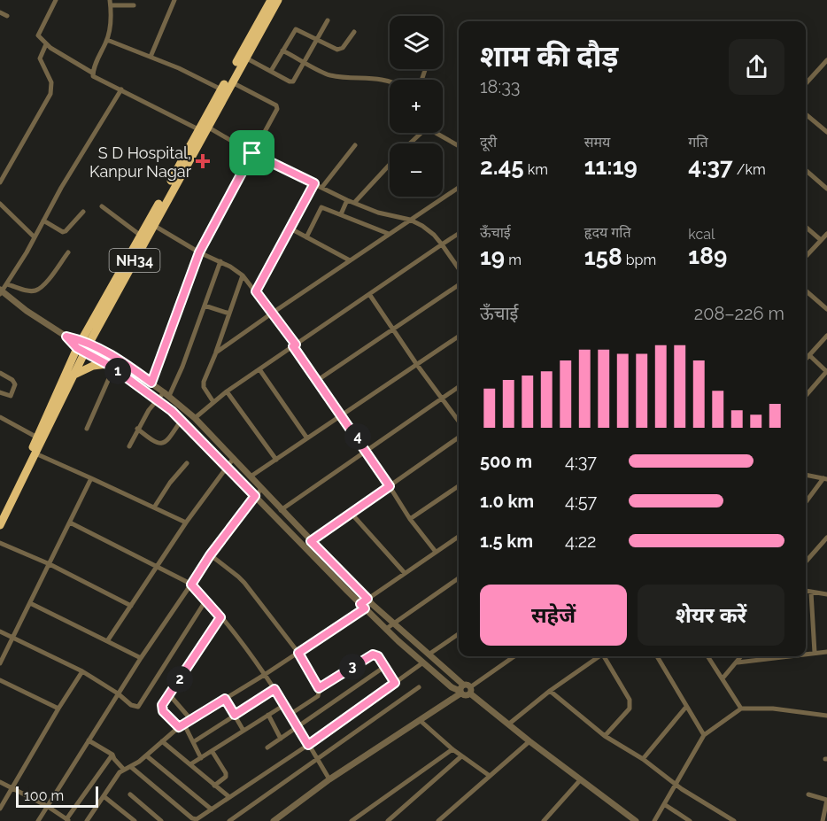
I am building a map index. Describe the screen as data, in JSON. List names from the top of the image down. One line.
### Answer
{"streets":{"highway":["NH34"]},"places":{"health":["S D Hospital, Kanpur Nagar"]},"scale_bar":"100 m","page":{"map_buttons":["+","−"],"heading":["शाम की दौड़","18:33"],"stats":[["दूरी","2.45 km"],["समय","11:19"],["गति","4:37 /km"],["ऊँचाई","19 m"],["हृदय गति","158 bpm"],["kcal","189"]],"chart":["ऊँचाई","208–226 m"],"pins":["1","4","3","2"],"list":[{"name":"500 m","note":"4:37"},{"name":"1.0 km","note":"4:57"},{"name":"1.5 km","note":"4:22"}],"buttons":["सहेजें","शेयर करें"],"scale":"100 m"}}
